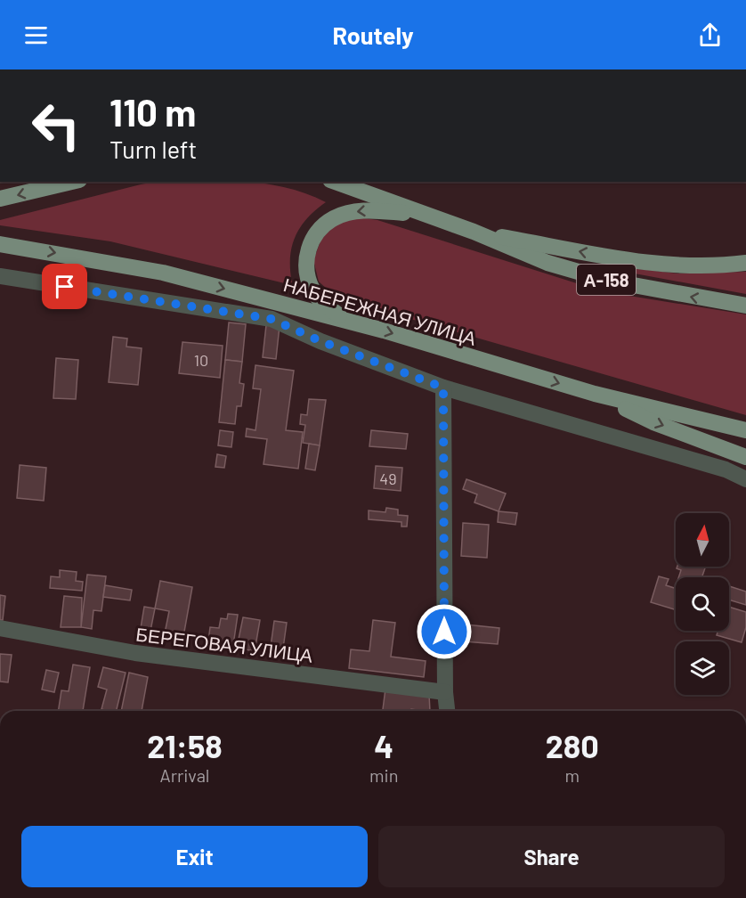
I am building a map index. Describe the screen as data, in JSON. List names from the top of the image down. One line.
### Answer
{"streets":{"main road":["А-158","НАБЕРЕЖНАЯ УЛИЦА"],"street":["БЕРЕГОВАЯ УЛИЦА"]},"house_numbers":["10","49"],"north":"top","page":{"header":"Routely","turn":["110 m","Turn left"],"eta":["21:58","Arrival","4","min","280","m"],"buttons":["Exit","Share"]}}
